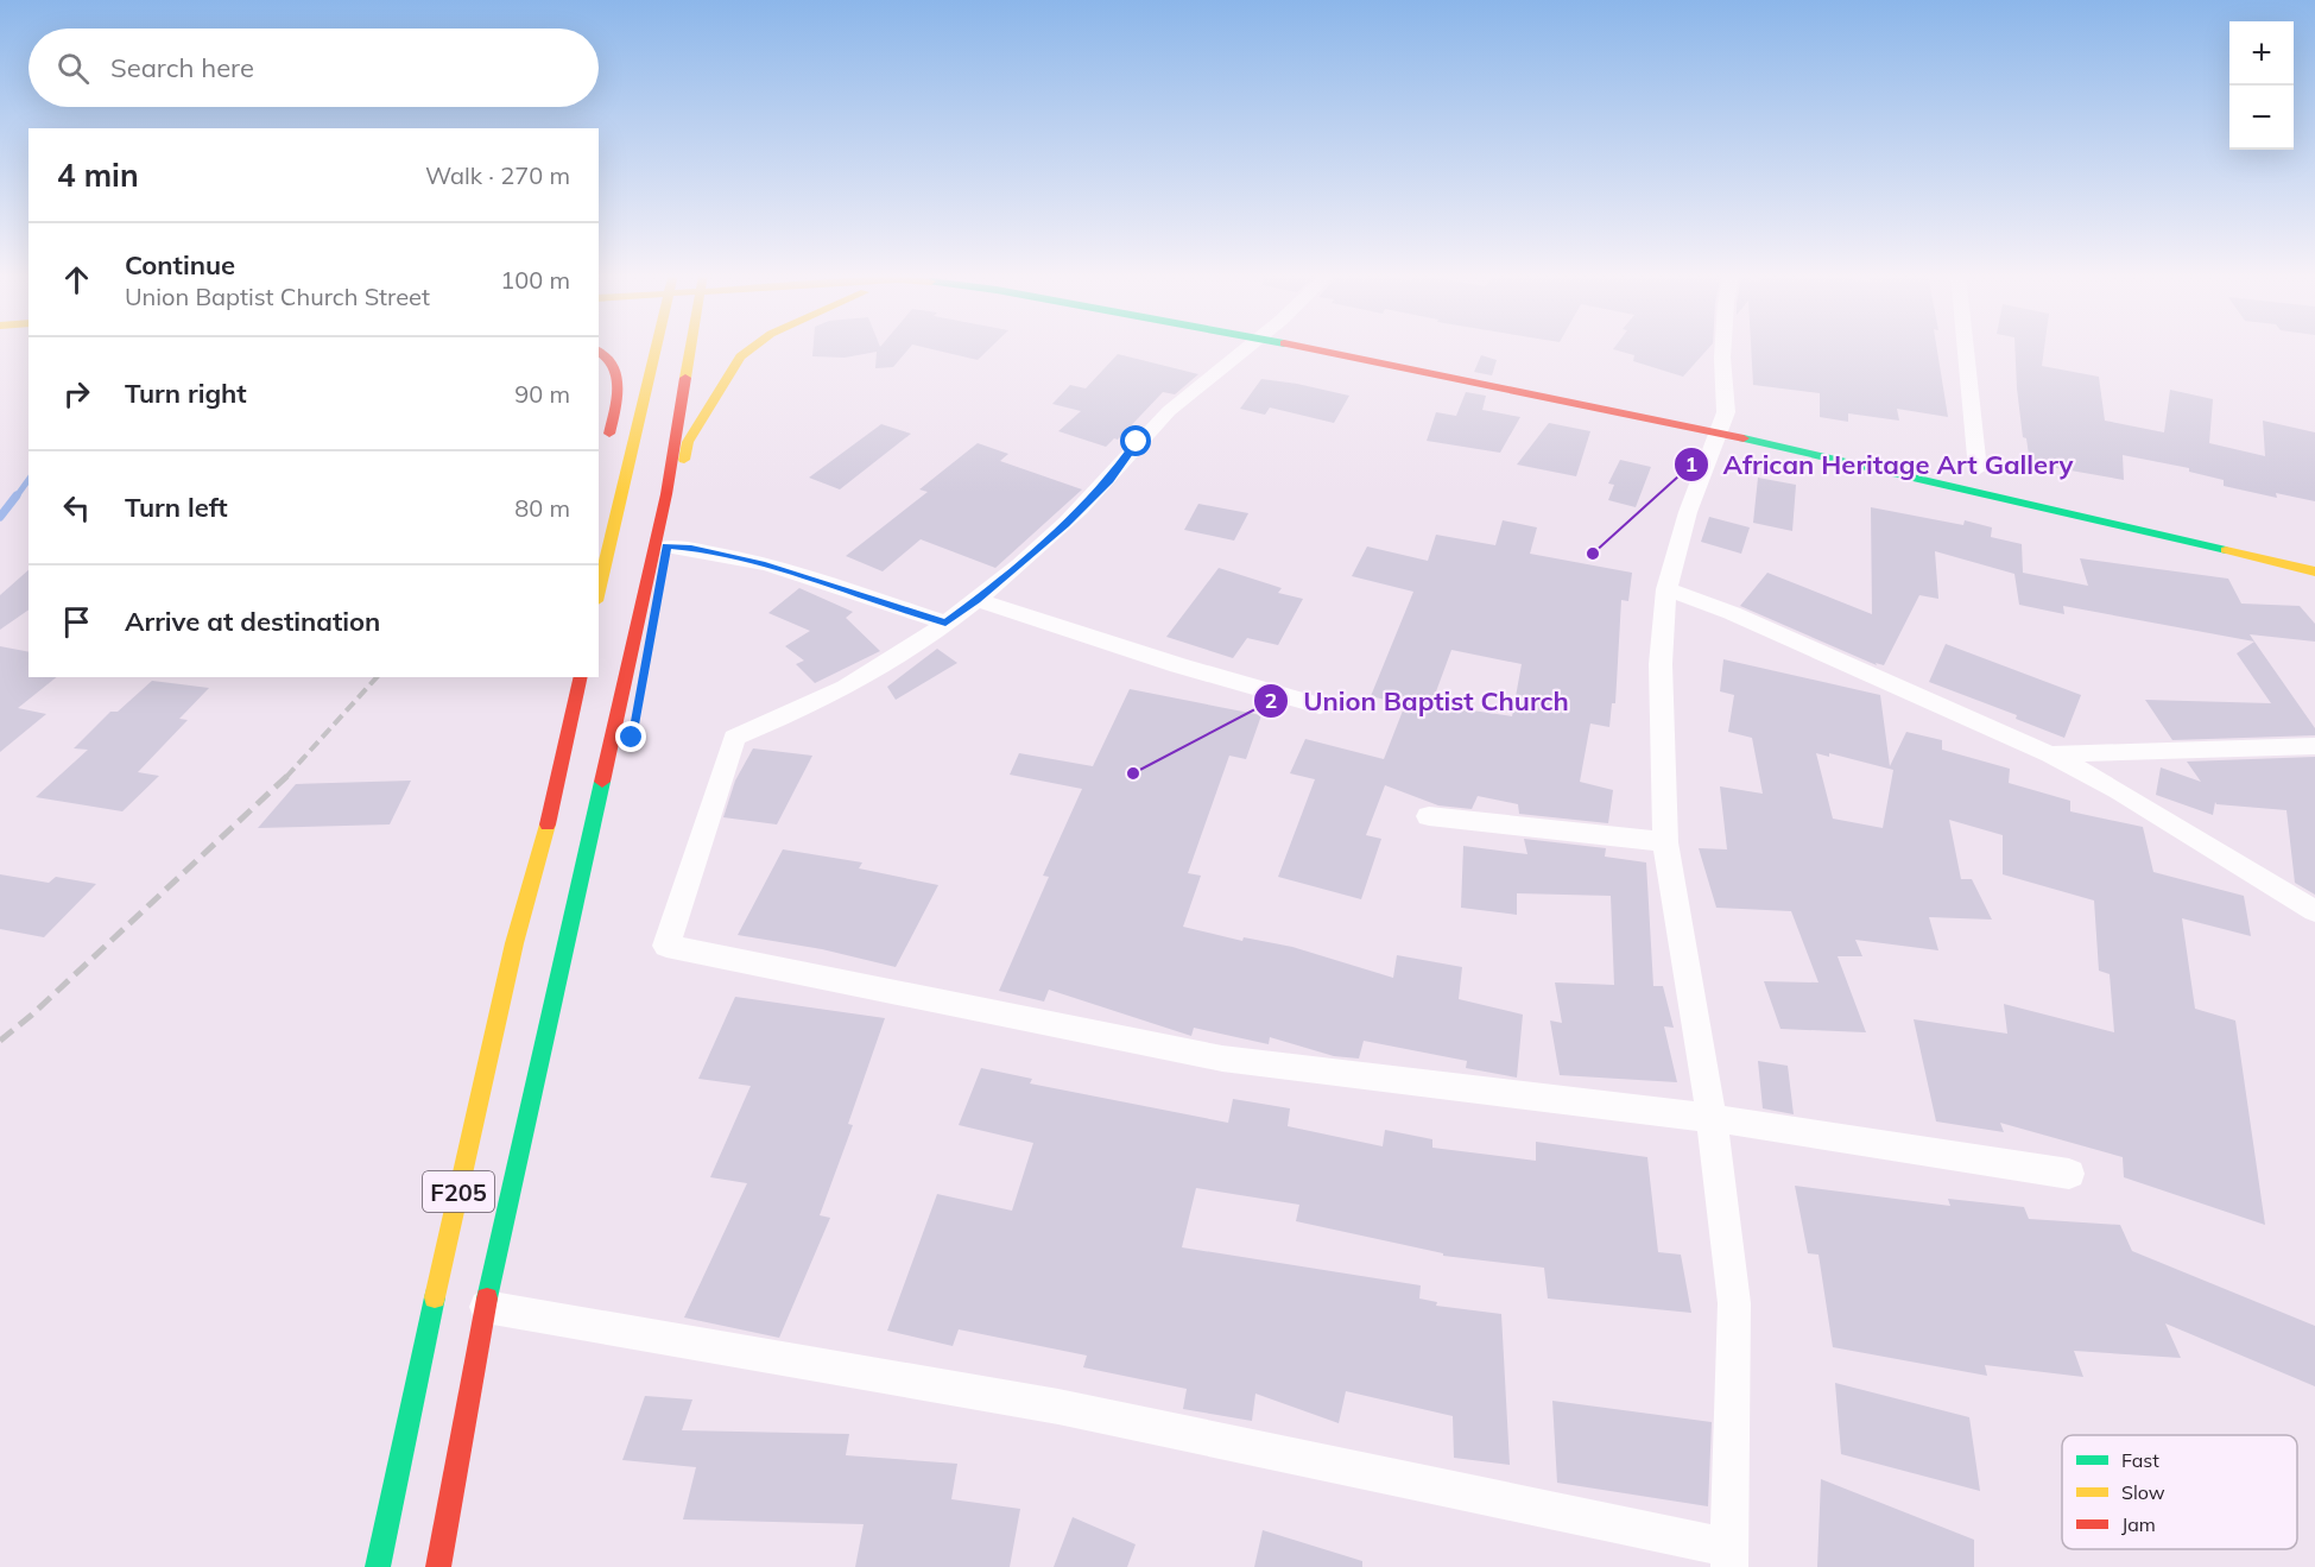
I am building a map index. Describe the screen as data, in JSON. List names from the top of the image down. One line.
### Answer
{"streets":{"main road":["F205"]},"places":["African Heritage Art Gallery","Union Baptist Church"],"legend":["Fast","Slow","Jam"],"page":{"map_buttons":["+","−"],"search":"Search here","heading":["4 min","Walk · 270 m"],"list":[["Continue","Union Baptist Church Street","100 m"],["Turn right","90 m"],["Turn left","80 m"],"Arrive at destination"]}}
